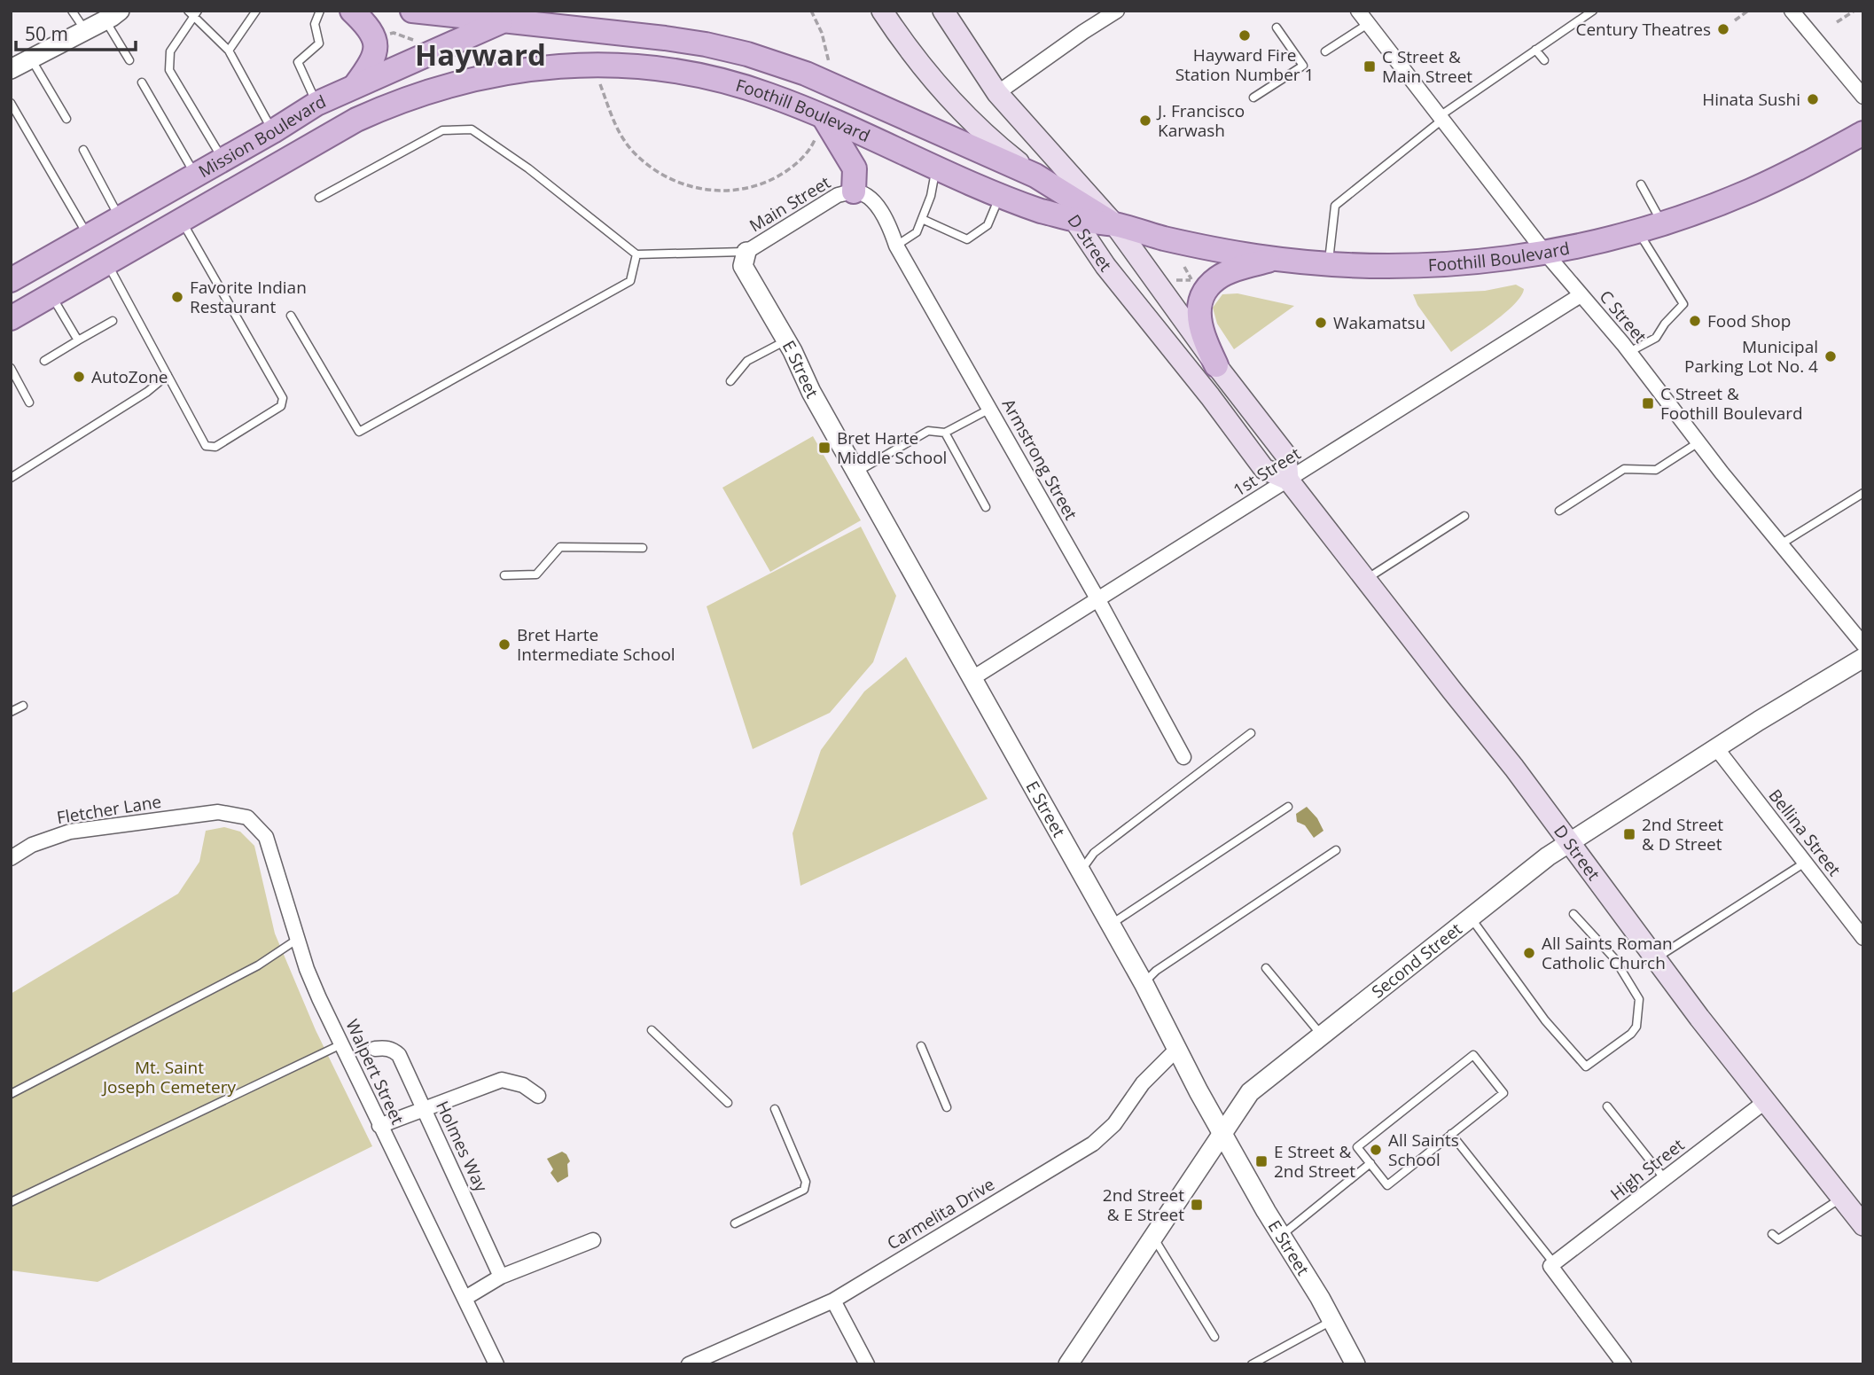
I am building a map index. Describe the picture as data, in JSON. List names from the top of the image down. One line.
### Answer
{"streets":{"main road":["Foothill Boulevard","Mission Boulevard","D Street"],"street":["Main Street","C Street","E Street","Armstrong Street","1st Street","Fletcher Lane","Bellina Street","Second Street","Walpert Street","Holmes Way","High Street","Carmelita Drive"]},"crossings":[["Foothill Boulevard","Mission Boulevard"],["Foothill Boulevard","D Street"],["Foothill Boulevard","C Street"],["Main Street","E Street"],["Main Street","Armstrong Street"],["D Street","1st Street"],["D Street","Second Street"],["D Street","High Street"],["C Street","1st Street"],["E Street","1st Street"],["E Street","Second Street"],["E Street","Carmelita Drive"],["Armstrong Street","1st Street"],["Fletcher Lane","Walpert Street"],["Bellina Street","Second Street"]],"districts":["Hayward"],"parks":["Mt. Saint Joseph Cemetery"],"places":{"other":["Century Theatres","Hayward Fire Station Number 1","Hinata Sushi","J. Francisco Karwash","Favorite Indian Restaurant","Food Shop","Wakamatsu","Municipal Parking Lot No. 4","AutoZone","Bret Harte Intermediate School","All Saints Roman Catholic Church","All Saints School"],"transit":["C Street & Main Street","C Street & Foothill Boulevard","Bret Harte Middle School","2nd Street & D Street","E Street & 2nd Street","2nd Street & E Street"]},"scale_bar":"50 m"}
